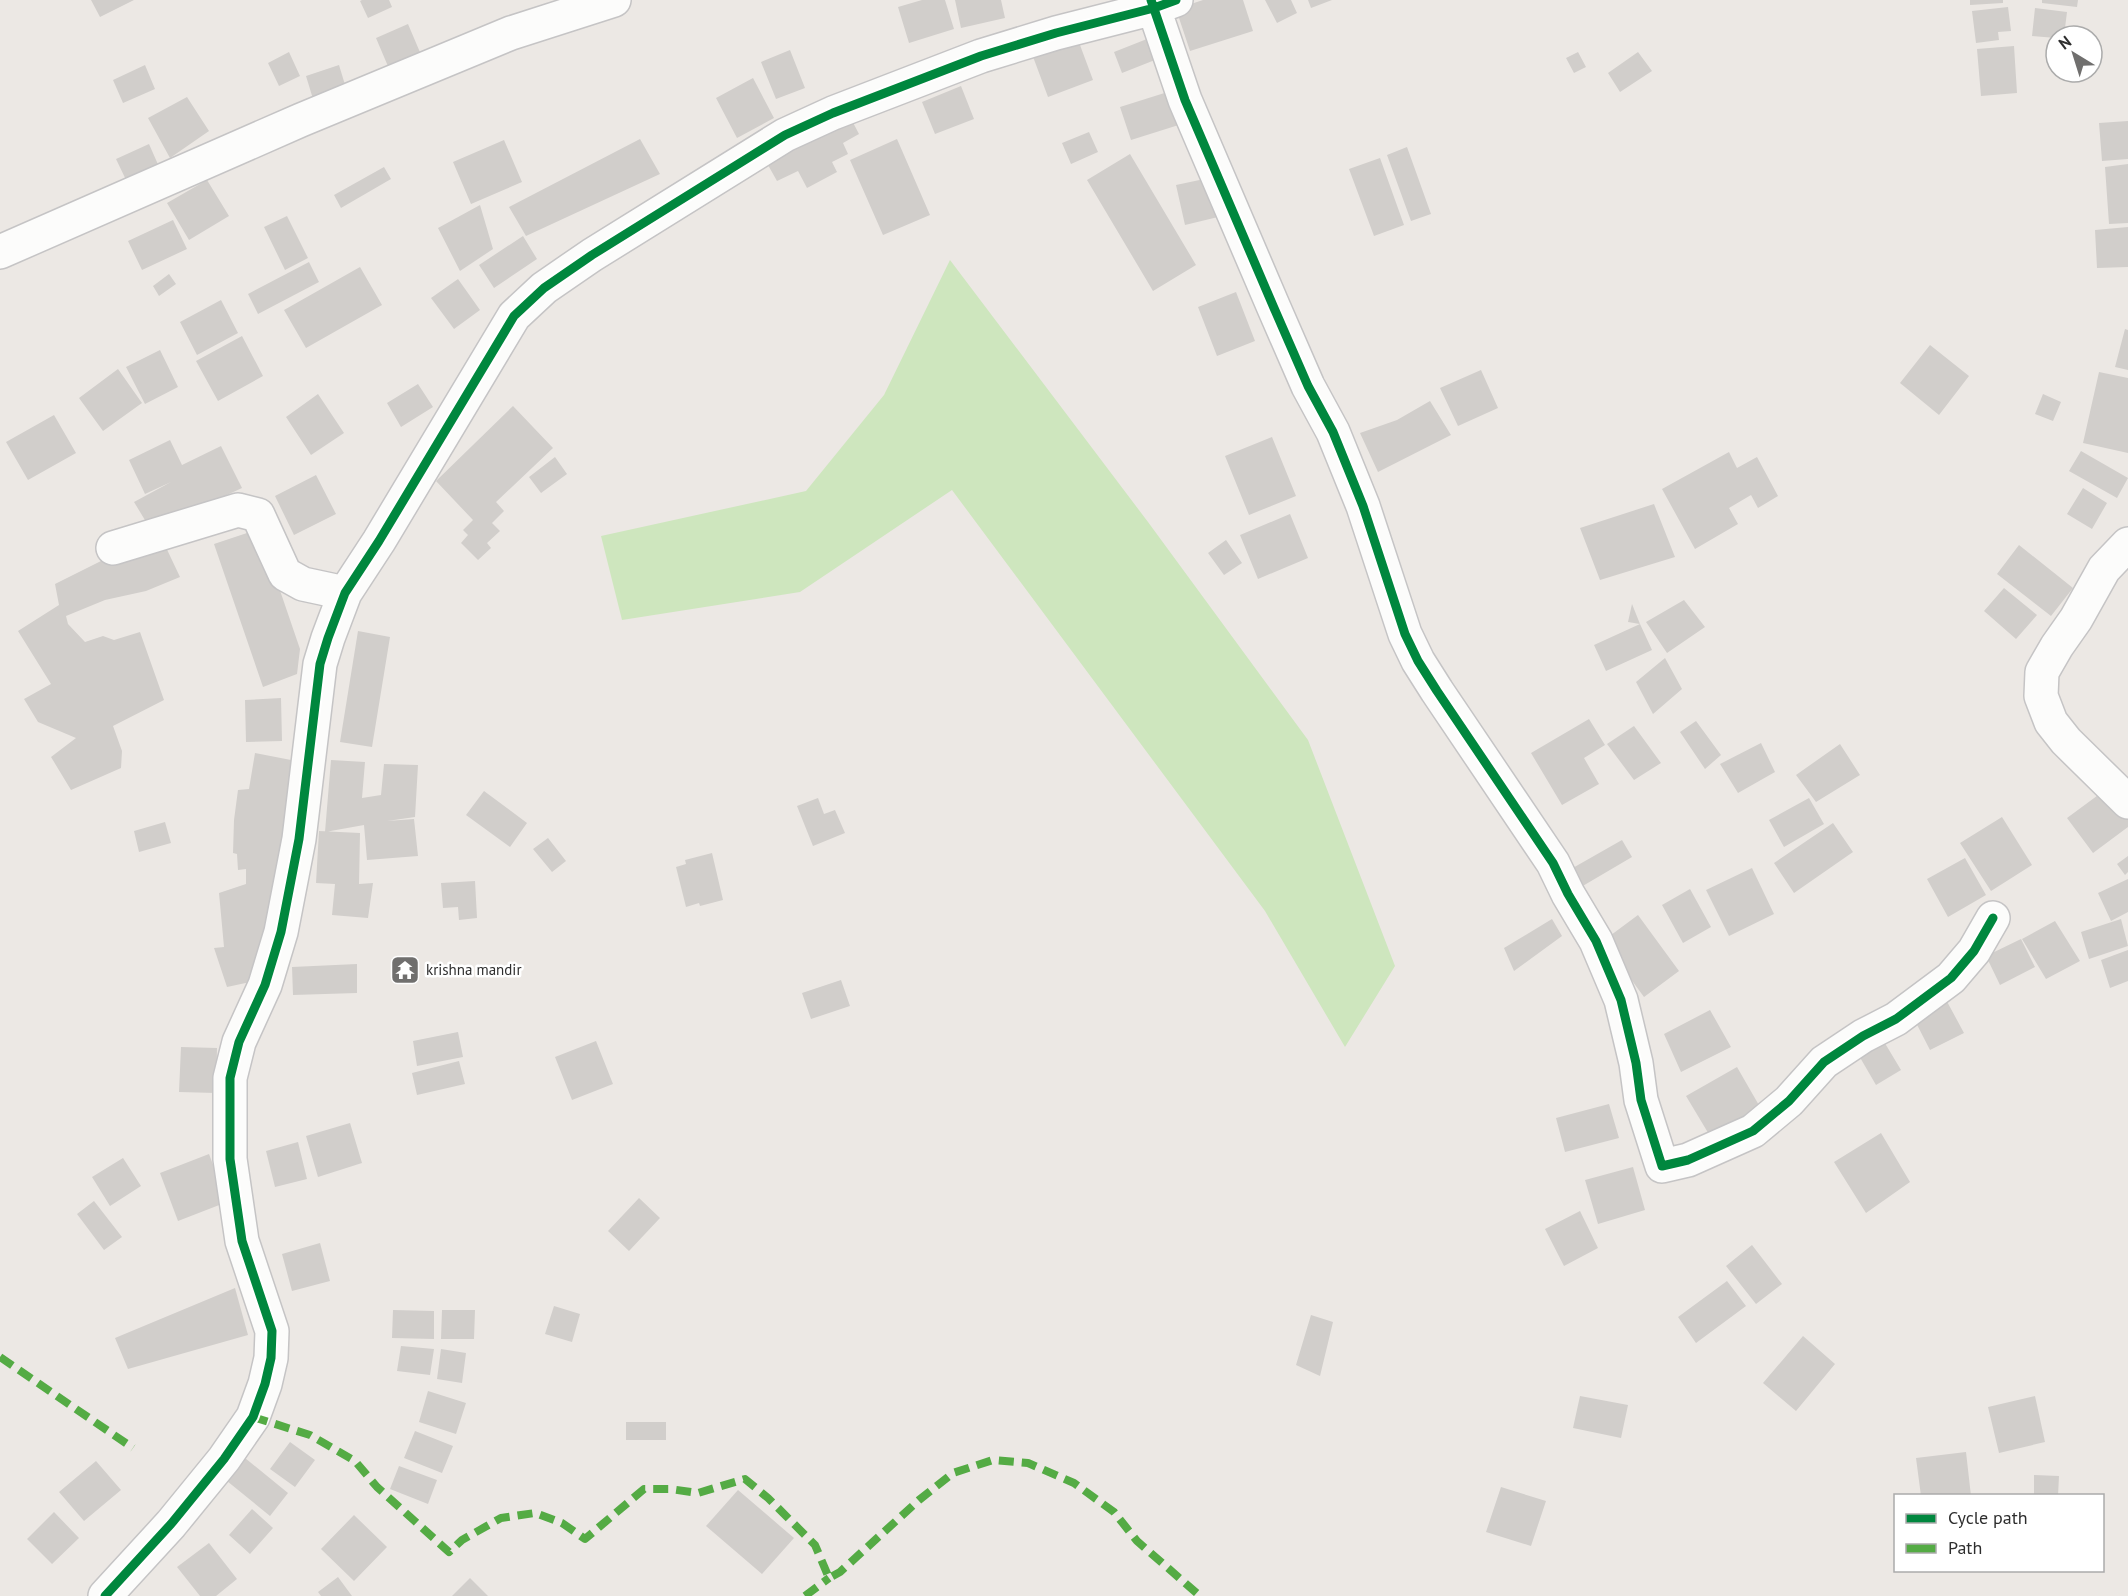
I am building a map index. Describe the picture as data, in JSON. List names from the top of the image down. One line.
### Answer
{"places":{"temple":["krishna mandir"]},"legend":["Cycle path","Path"],"north":"top left"}
